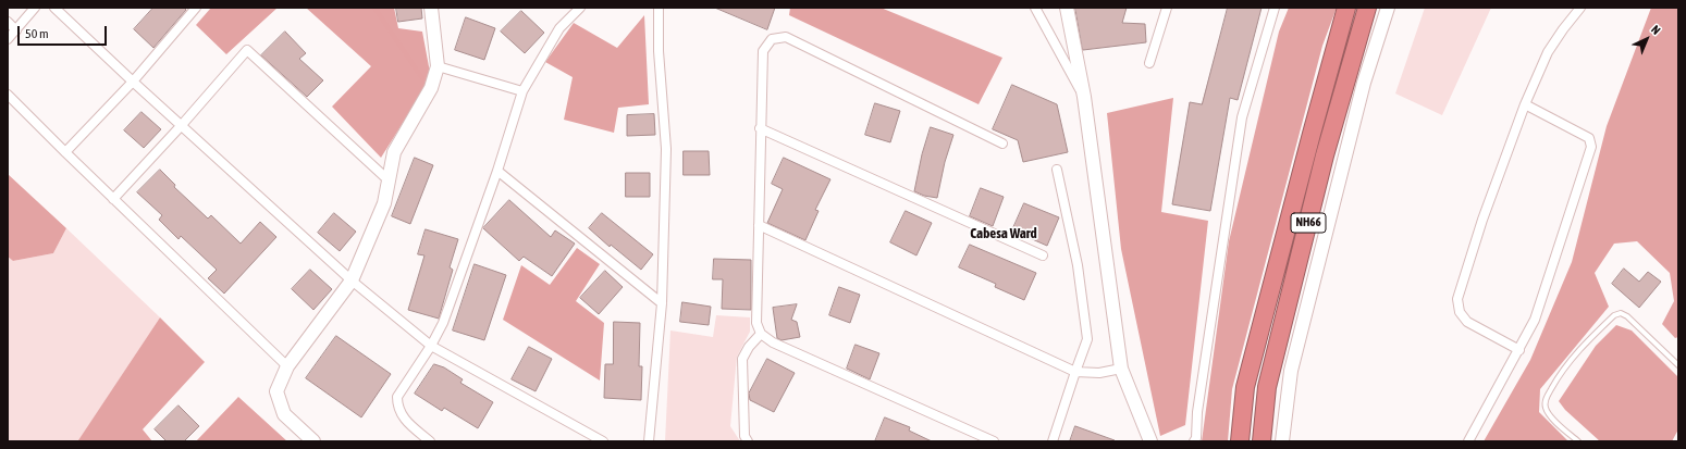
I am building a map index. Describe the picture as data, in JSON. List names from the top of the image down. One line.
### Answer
{"streets":{"highway":["NH66"]},"districts":["Cabesa Ward"],"scale_bar":"50 m","north":"top right"}
